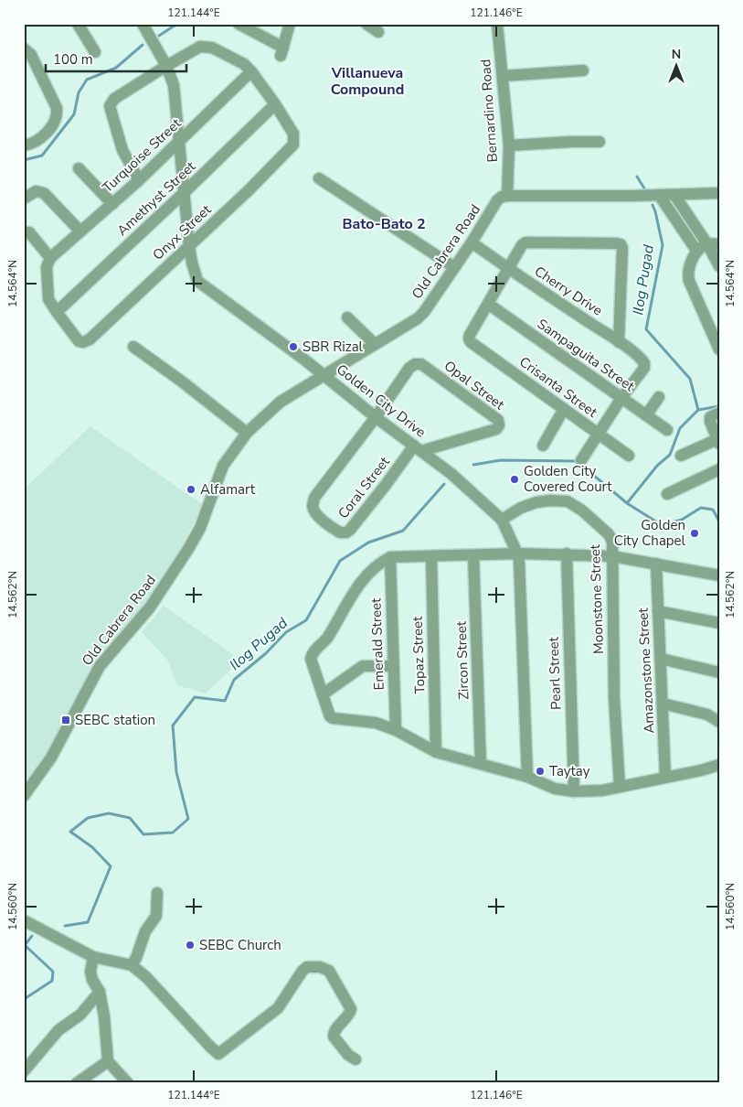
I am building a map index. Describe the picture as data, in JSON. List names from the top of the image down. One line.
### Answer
{"streets":{"street":["Bernardino Road","Turquoise Street","Amethyst Street","Onyx Street","Old Cabrera Road","Cherry Drive","Sampaguita Street","Opal Street","Crisanta Street","Golden City Drive","Coral Street","Moonstone Street","Emerald Street","Topaz Street","Zircon Street","Amazonstone Street","Pearl Street"]},"crossings":[["Bernardino Road","Old Cabrera Road"],["Turquoise Street","Golden City Drive"],["Amethyst Street","Onyx Street"],["Amethyst Street","Golden City Drive"],["Onyx Street","Golden City Drive"],["Old Cabrera Road","Cherry Drive"],["Old Cabrera Road","Golden City Drive"],["Cherry Drive","Sampaguita Street"],["Sampaguita Street","Crisanta Street"],["Opal Street","Golden City Drive"],["Opal Street","Coral Street"],["Golden City Drive","Coral Street"],["Golden City Drive","Moonstone Street"]],"districts":["Villanueva Compound","Bato-Bato 2"],"water":["Ilog Pugad"],"places":{"other":["SBR Rizal","Golden City Covered Court","Alfamart","Golden City Chapel","Taytay","SEBC Church"],"transit":["SEBC station"]},"scale_bar":"100 m","north":"top","coordinates":["121.144°E","121.146°E","14.564°N","14.562°N","14.560°N"]}
